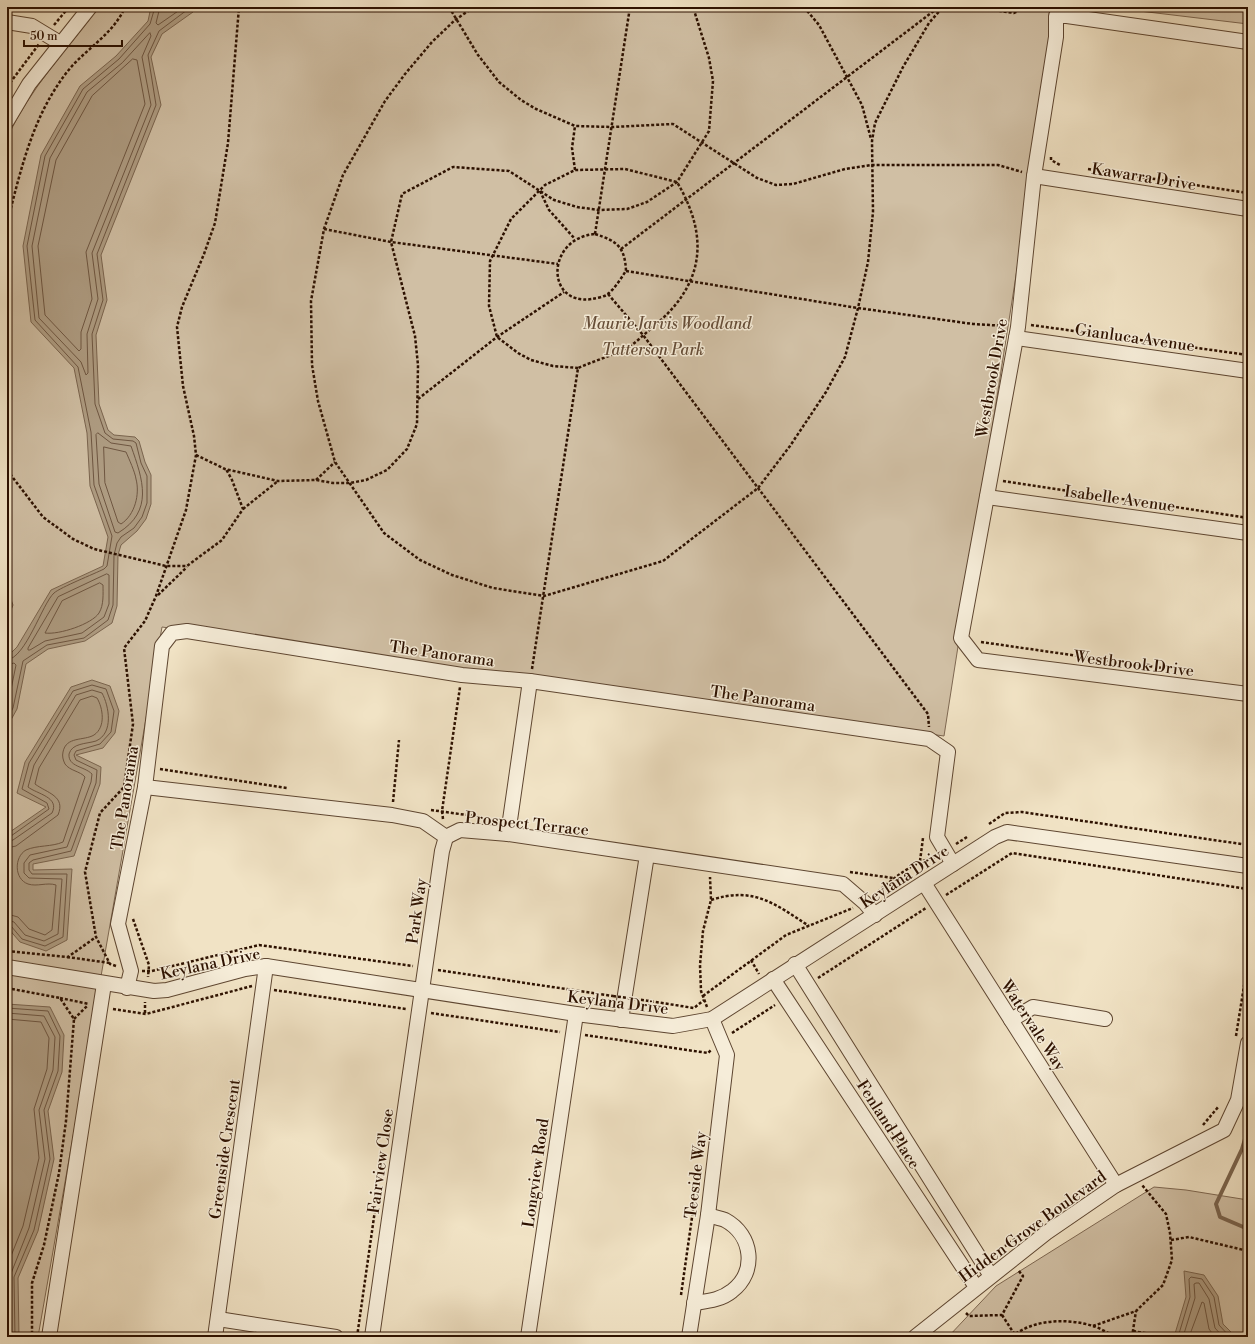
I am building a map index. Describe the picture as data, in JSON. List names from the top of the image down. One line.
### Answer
{"streets":{"street":["Kawarra Drive","Gianluca Avenue","Westbrook Drive","Isabelle Avenue","The Panorama","Prospect Terrace","Keylana Drive","Park Way","Watervale Way","Fenland Place","Greenside Crescent","Fairview Close","Longview Road","Teeside Way","Hidden Grove Boulevard"]},"crossings":[["Kawarra Drive","Westbrook Drive"],["Gianluca Avenue","Westbrook Drive"],["Westbrook Drive","Isabelle Avenue"],["The Panorama","Prospect Terrace"],["The Panorama","Keylana Drive"],["Prospect Terrace","Keylana Drive"],["Prospect Terrace","Park Way"],["Keylana Drive","Park Way"],["Keylana Drive","Watervale Way"],["Keylana Drive","Fenland Place"],["Keylana Drive","Greenside Crescent"],["Keylana Drive","Fairview Close"],["Keylana Drive","Longview Road"],["Keylana Drive","Teeside Way"],["Park Way","Fairview Close"],["Watervale Way","Hidden Grove Boulevard"],["Fenland Place","Hidden Grove Boulevard"]],"parks":["Maurie Jarvis Woodland","Tatterson Park"],"scale_bar":"50 m"}
